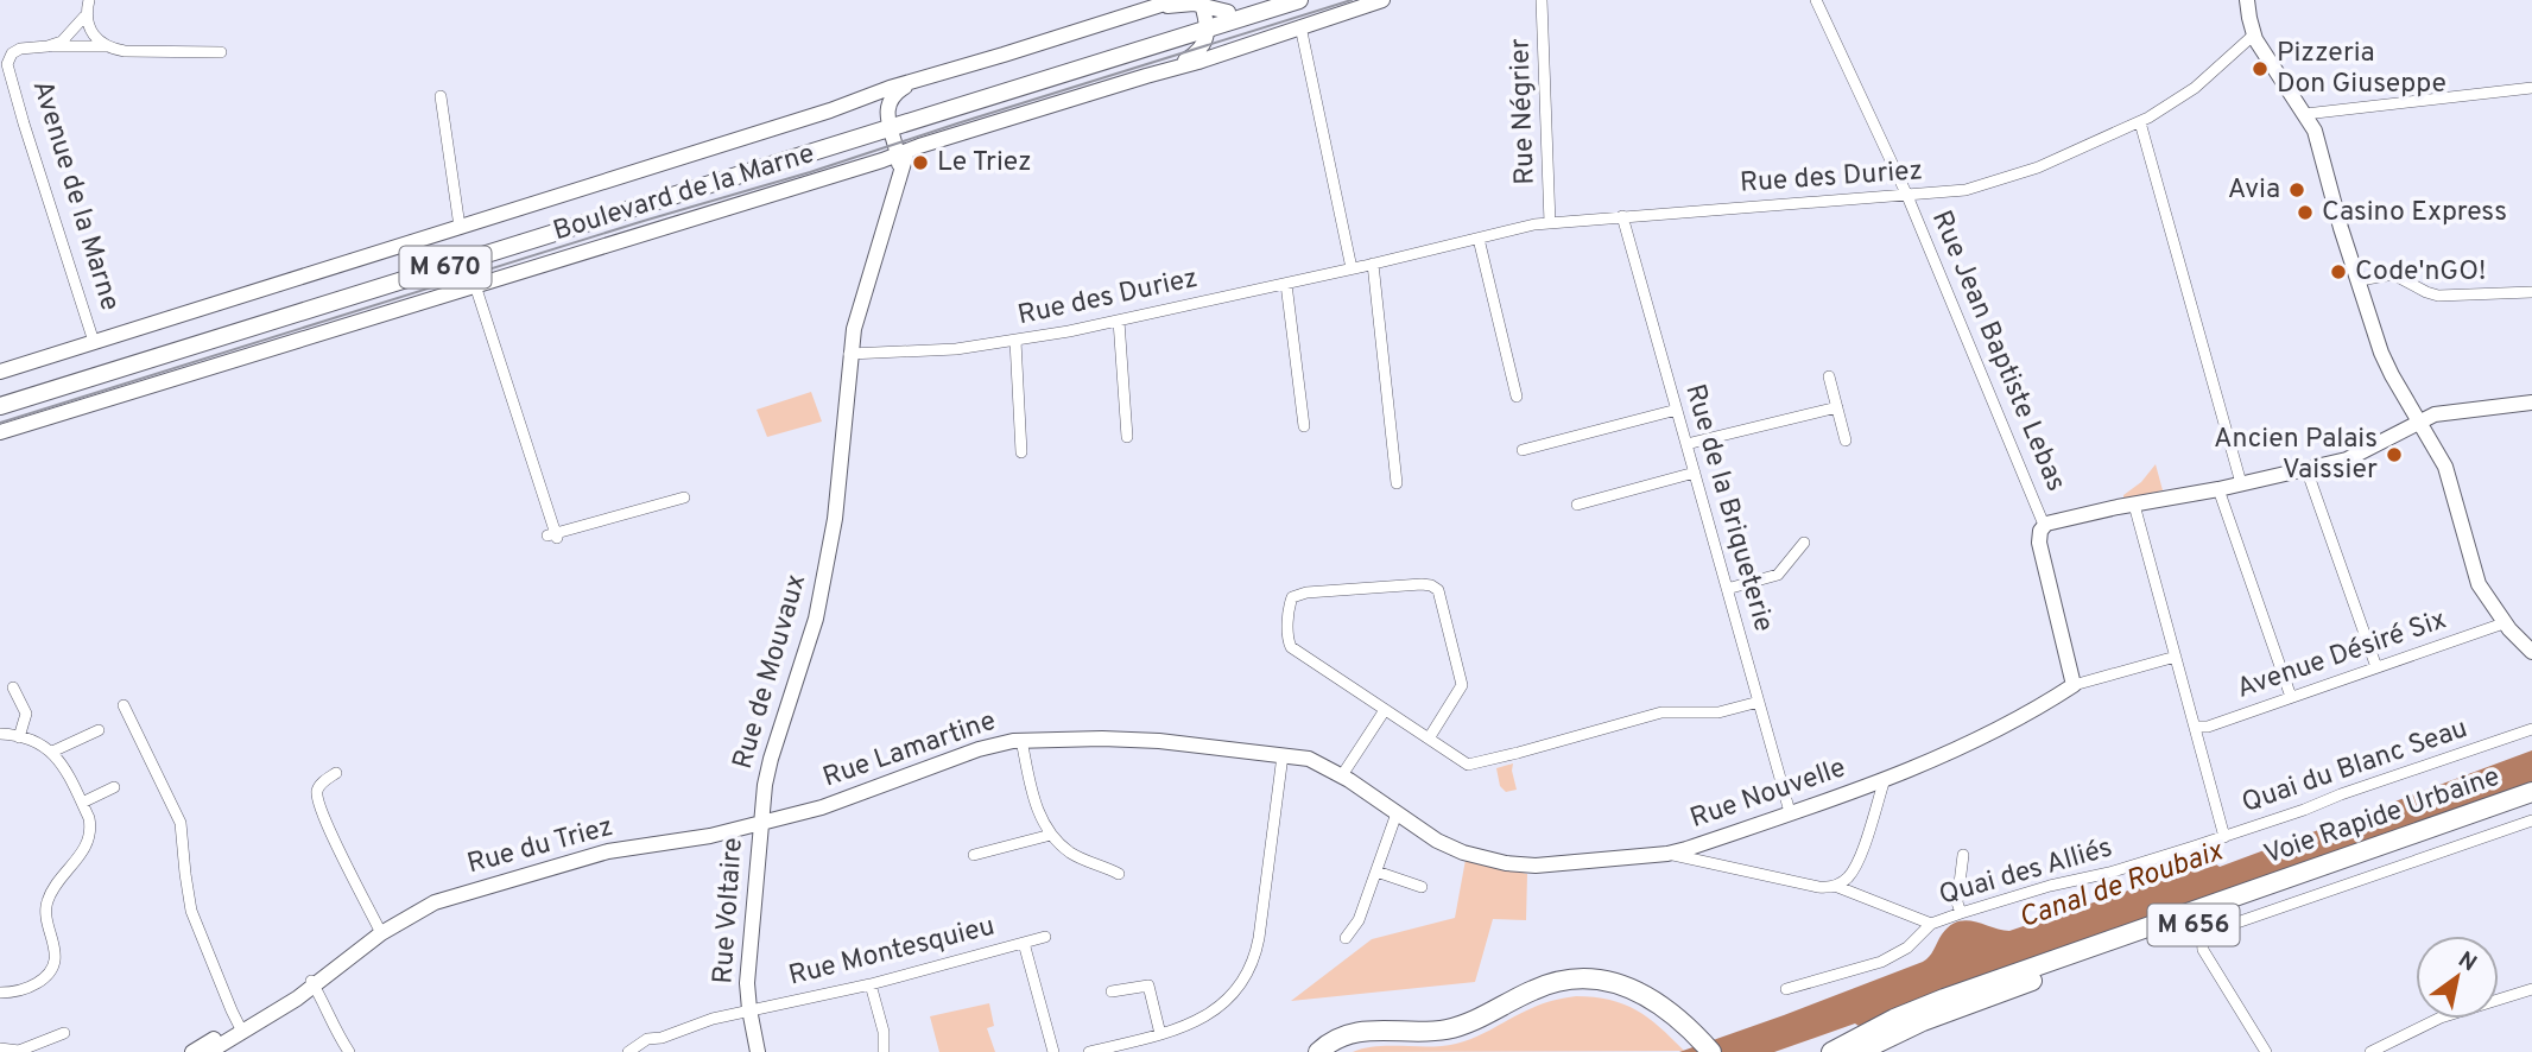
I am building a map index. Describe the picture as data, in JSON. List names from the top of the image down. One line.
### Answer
{"streets":{"highway":["Voie Rapide Urbaine","M 656"],"main road":["Boulevard de la Marne","M 670"],"street":["Rue Négrier","Rue des Duriez","Avenue de la Marne","Rue Jean Baptiste Lebas","Rue de la Briqueterie","Avenue Désiré Six","Rue de Mouvaux","Rue Lamartine","Quai du Blanc Seau","Rue Nouvelle","Rue du Triez","Quai des Alliés","Rue Voltaire","Rue Montesquieu"]},"crossings":[["Rue Négrier","Rue des Duriez"],["Rue des Duriez","Rue Jean Baptiste Lebas"],["Rue des Duriez","Rue de la Briqueterie"],["Rue des Duriez","Rue de Mouvaux"],["Boulevard de la Marne","Avenue de la Marne"],["Boulevard de la Marne","Rue de Mouvaux"],["Rue de la Briqueterie","Rue Nouvelle"],["Rue de Mouvaux","Rue Lamartine"],["Rue de Mouvaux","Rue du Triez"],["Rue de Mouvaux","Rue Voltaire"],["Rue Lamartine","Rue Nouvelle"],["Rue Lamartine","Rue du Triez"],["Rue Lamartine","Rue Voltaire"],["Quai du Blanc Seau","Quai des Alliés"],["Rue du Triez","Rue Voltaire"],["Rue Voltaire","Rue Montesquieu"]],"water":["Canal de Roubaix"],"places":["Pizzeria Don Giuseppe","Le Triez","Avia","Casino Express","Code'nGO!","Ancien Palais Vaissier"],"north":"top right"}
